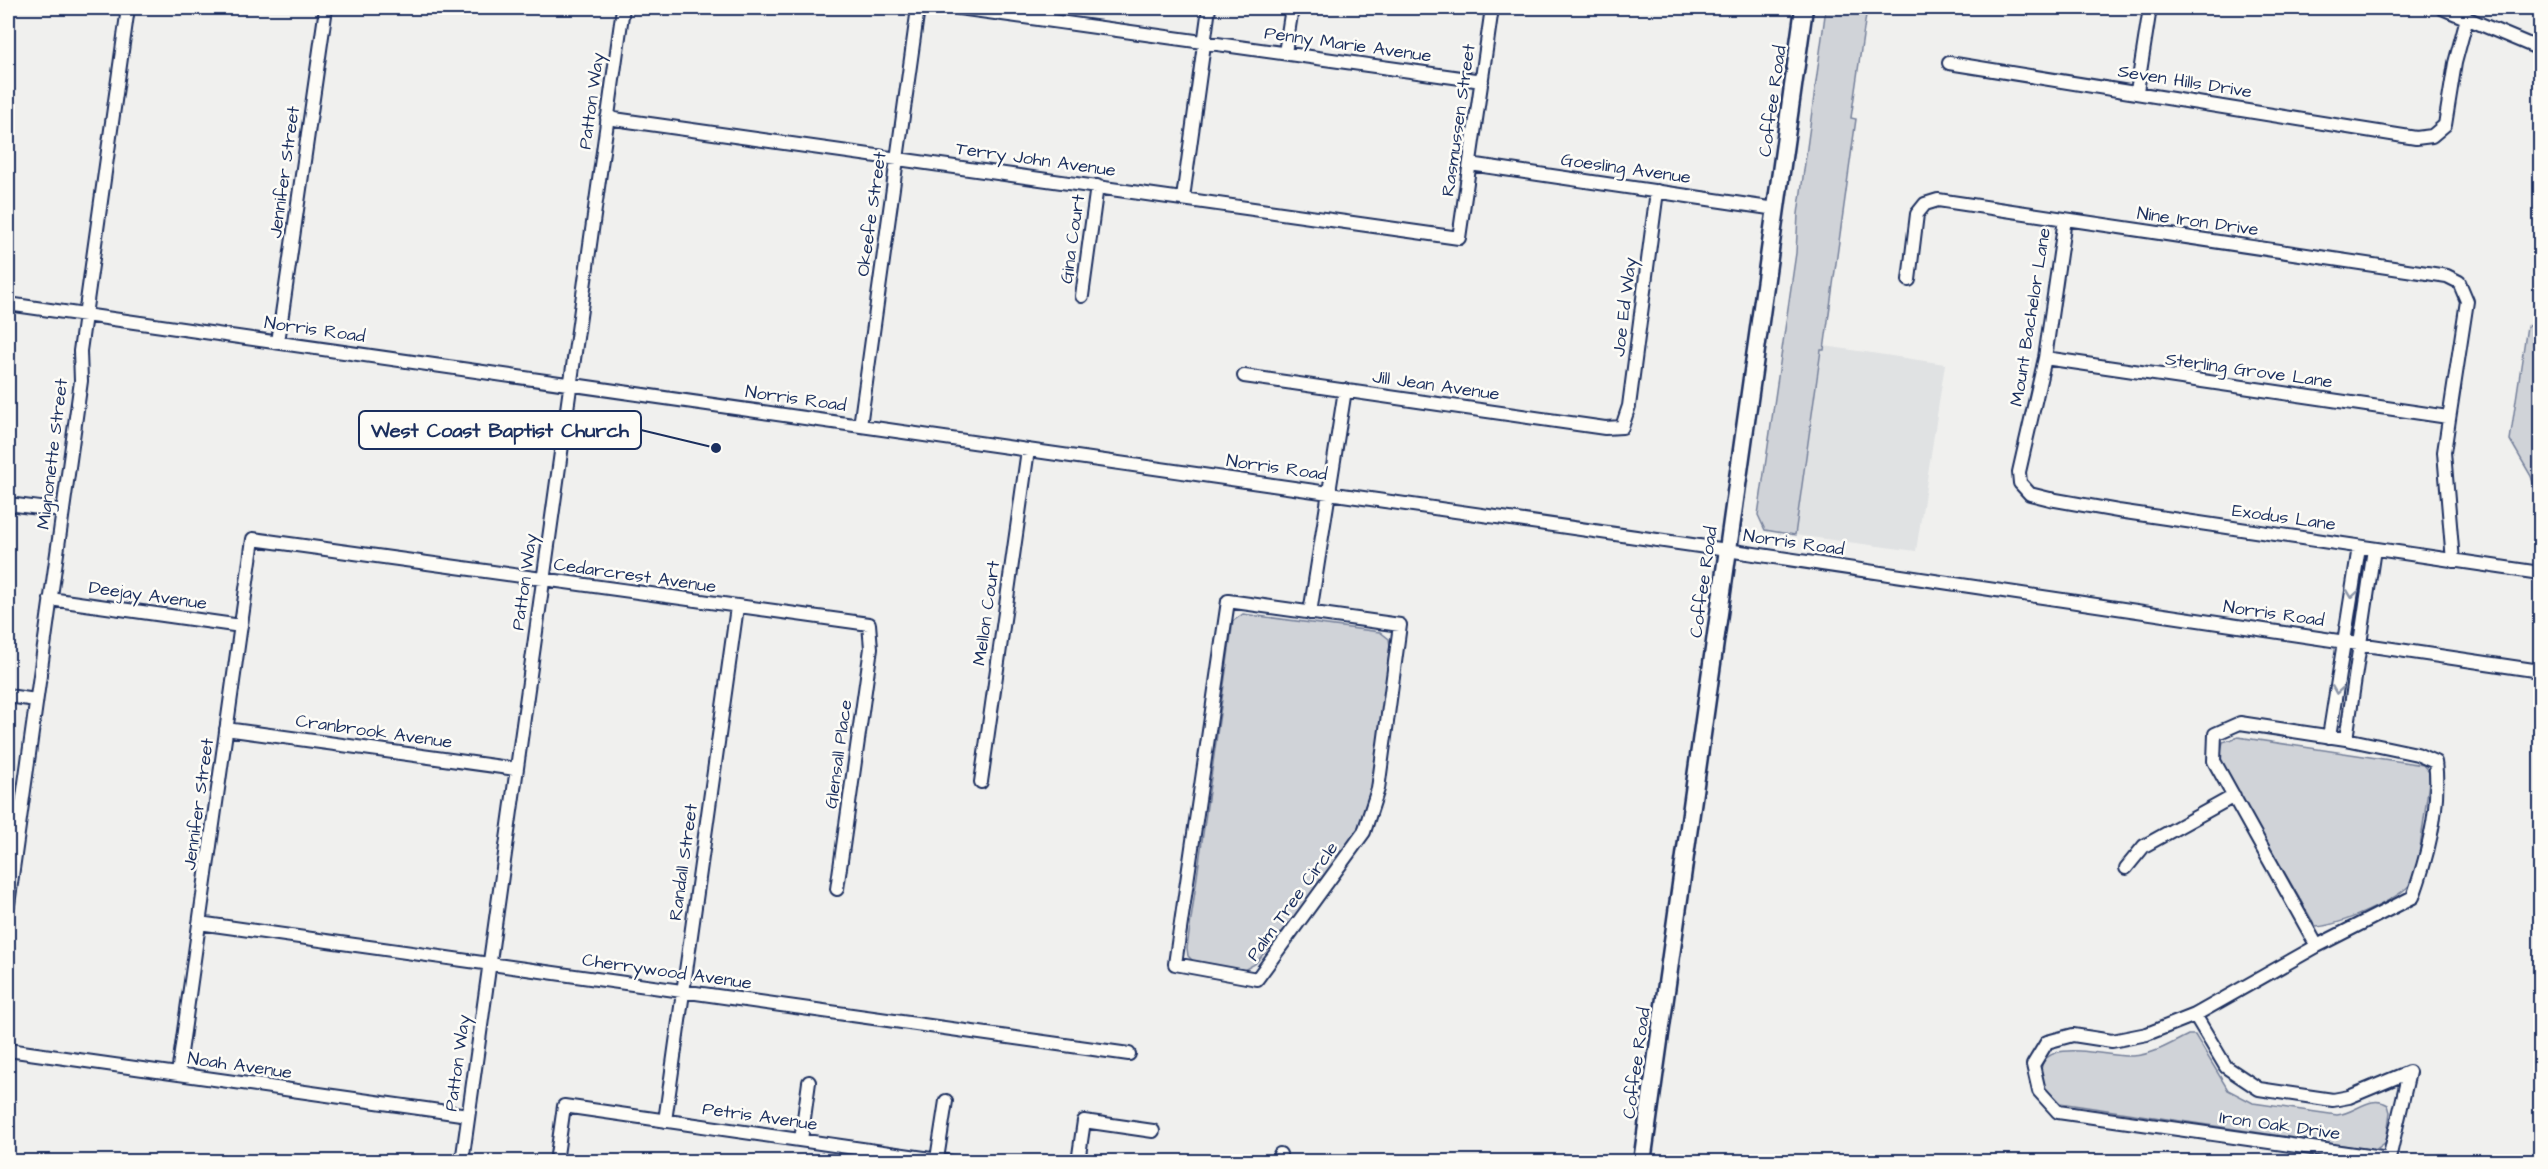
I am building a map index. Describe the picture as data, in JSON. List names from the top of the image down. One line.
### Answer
{"streets":{"main road":["Coffee Road"],"street":["Penny Marie Avenue","Seven Hills Drive","Patton Way","Rasmussen Street","Terry John Avenue","Goesling Avenue","Jennifer Street","Okeefe Street","Nine Iron Drive","Gina Court","Joe Ed Way","Mount Bachelor Lane","Norris Road","Sterling Grove Lane","Jill Jean Avenue","Mignonette Street","Exodus Lane","Cedarcrest Avenue","Deejay Avenue","Mellon Court","Cranbrook Avenue","Glensall Place","Randall Street","Palm Tree Circle","Cherrywood Avenue","Noah Avenue","Petris Avenue","Iron Oak Drive"]},"crossings":[["Penny Marie Avenue","Rasmussen Street"],["Patton Way","Terry John Avenue"],["Patton Way","Norris Road"],["Patton Way","Cedarcrest Avenue"],["Patton Way","Cranbrook Avenue"],["Patton Way","Cherrywood Avenue"],["Patton Way","Noah Avenue"],["Coffee Road","Goesling Avenue"],["Coffee Road","Norris Road"],["Rasmussen Street","Terry John Avenue"],["Rasmussen Street","Goesling Avenue"],["Terry John Avenue","Okeefe Street"],["Terry John Avenue","Gina Court"],["Goesling Avenue","Joe Ed Way"],["Jennifer Street","Norris Road"],["Jennifer Street","Cedarcrest Avenue"],["Jennifer Street","Deejay Avenue"],["Jennifer Street","Cranbrook Avenue"],["Jennifer Street","Cherrywood Avenue"],["Jennifer Street","Noah Avenue"],["Okeefe Street","Norris Road"],["Nine Iron Drive","Mount Bachelor Lane"],["Nine Iron Drive","Sterling Grove Lane"],["Joe Ed Way","Jill Jean Avenue"],["Mount Bachelor Lane","Sterling Grove Lane"],["Mount Bachelor Lane","Exodus Lane"],["Norris Road","Mignonette Street"],["Norris Road","Mellon Court"],["Mignonette Street","Deejay Avenue"],["Cedarcrest Avenue","Glensall Place"],["Cedarcrest Avenue","Randall Street"],["Randall Street","Cherrywood Avenue"],["Randall Street","Petris Avenue"]],"places":["West Coast Baptist Church"]}
